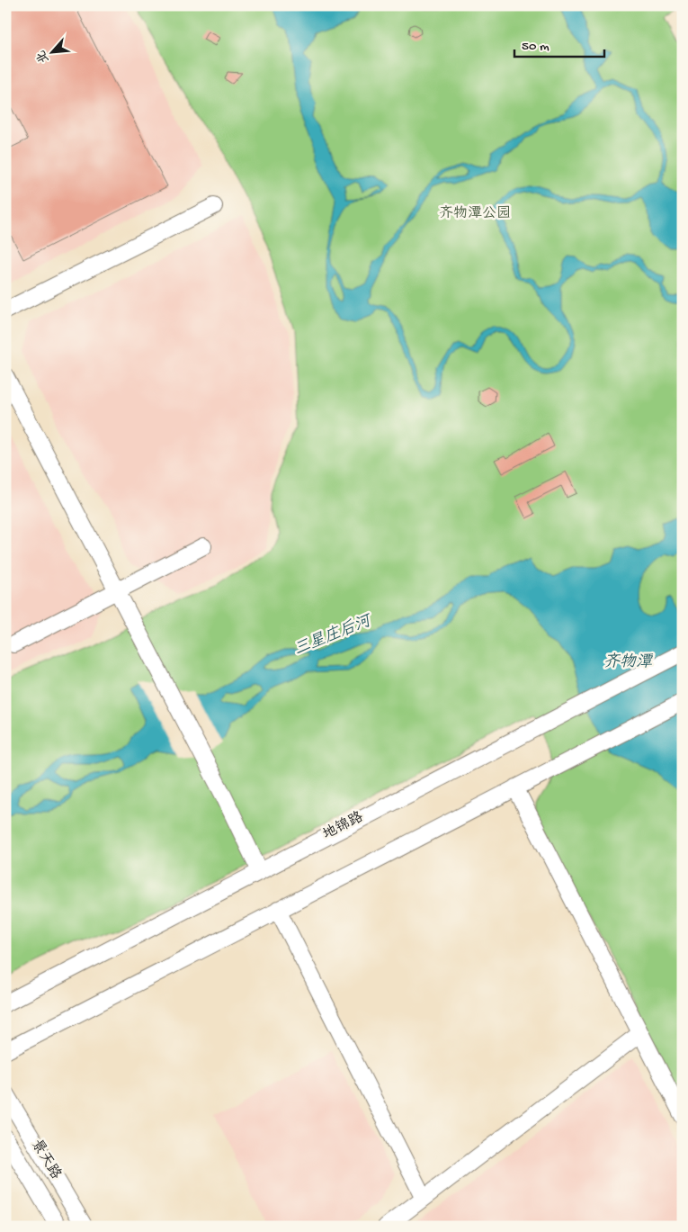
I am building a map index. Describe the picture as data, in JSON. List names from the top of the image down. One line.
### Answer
{"streets":{"street":["地锦路","景天路"]},"water":["三星庄后河","齐物潭"],"parks":["齐物潭公园"],"scale_bar":"50 m","north":"bottom left"}
